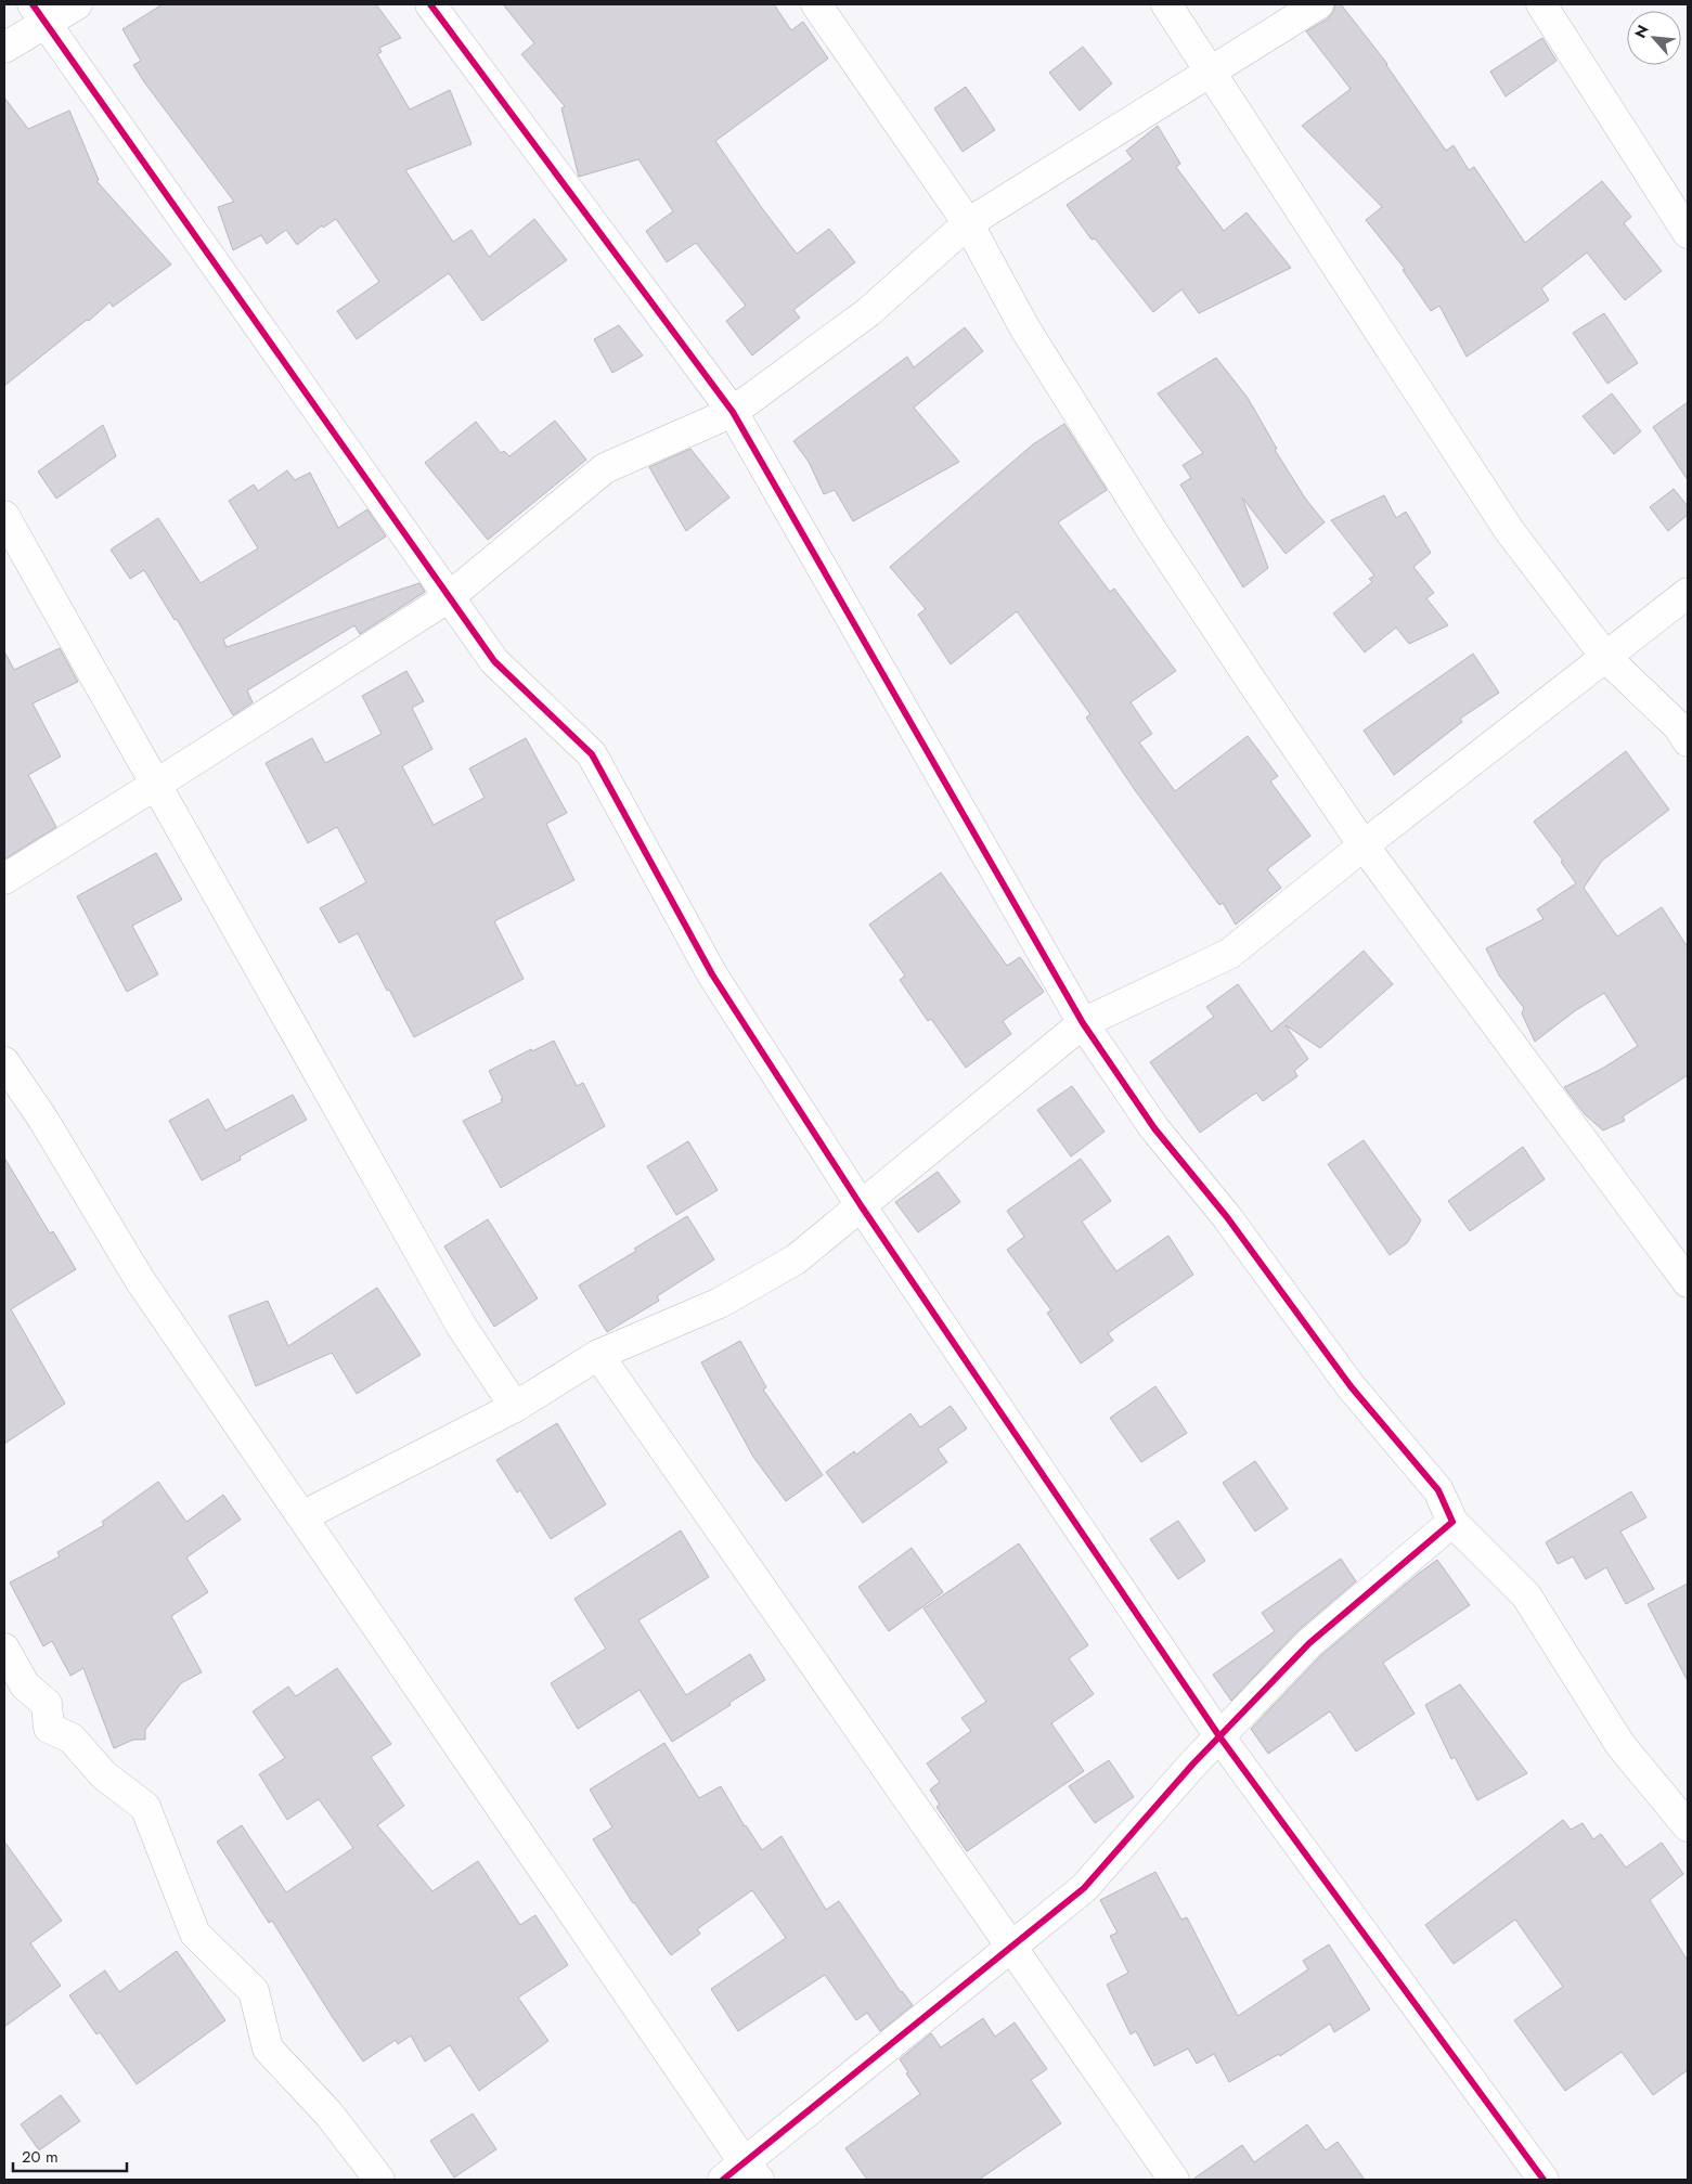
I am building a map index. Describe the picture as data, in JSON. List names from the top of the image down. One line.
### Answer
{"scale_bar":"20 m","north":"top left"}
